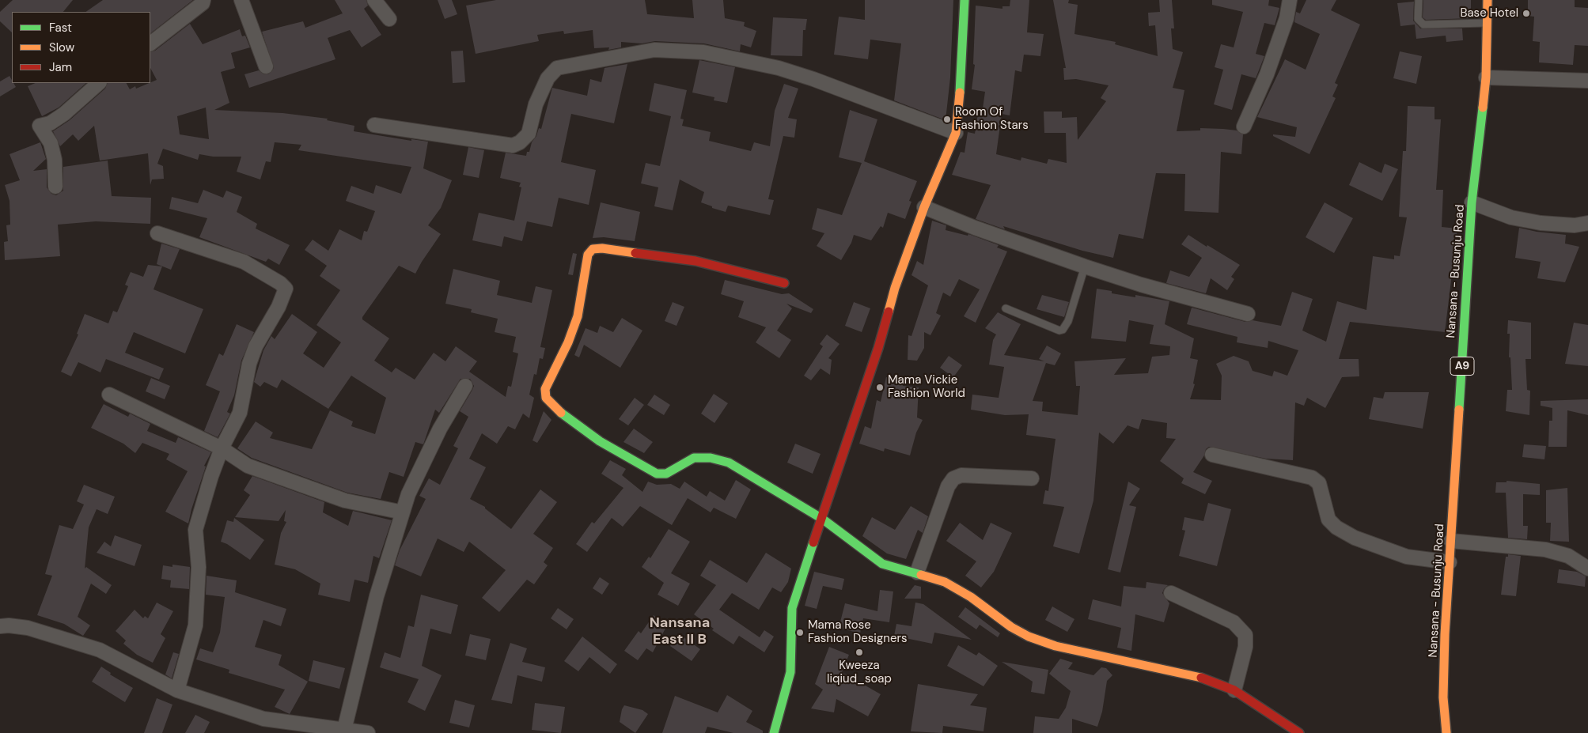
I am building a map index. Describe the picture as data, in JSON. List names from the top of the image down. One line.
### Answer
{"streets":{"street":["Nansana - Busunju Road","A9"]},"districts":["Nansana East II B"],"places":["Base Hotel","Room Of Fashion Stars","Mama Vickie Fashion World","Mama Rose Fashion Designers","Kweeza liqiud_soap"],"legend":["Fast","Slow","Jam"]}
